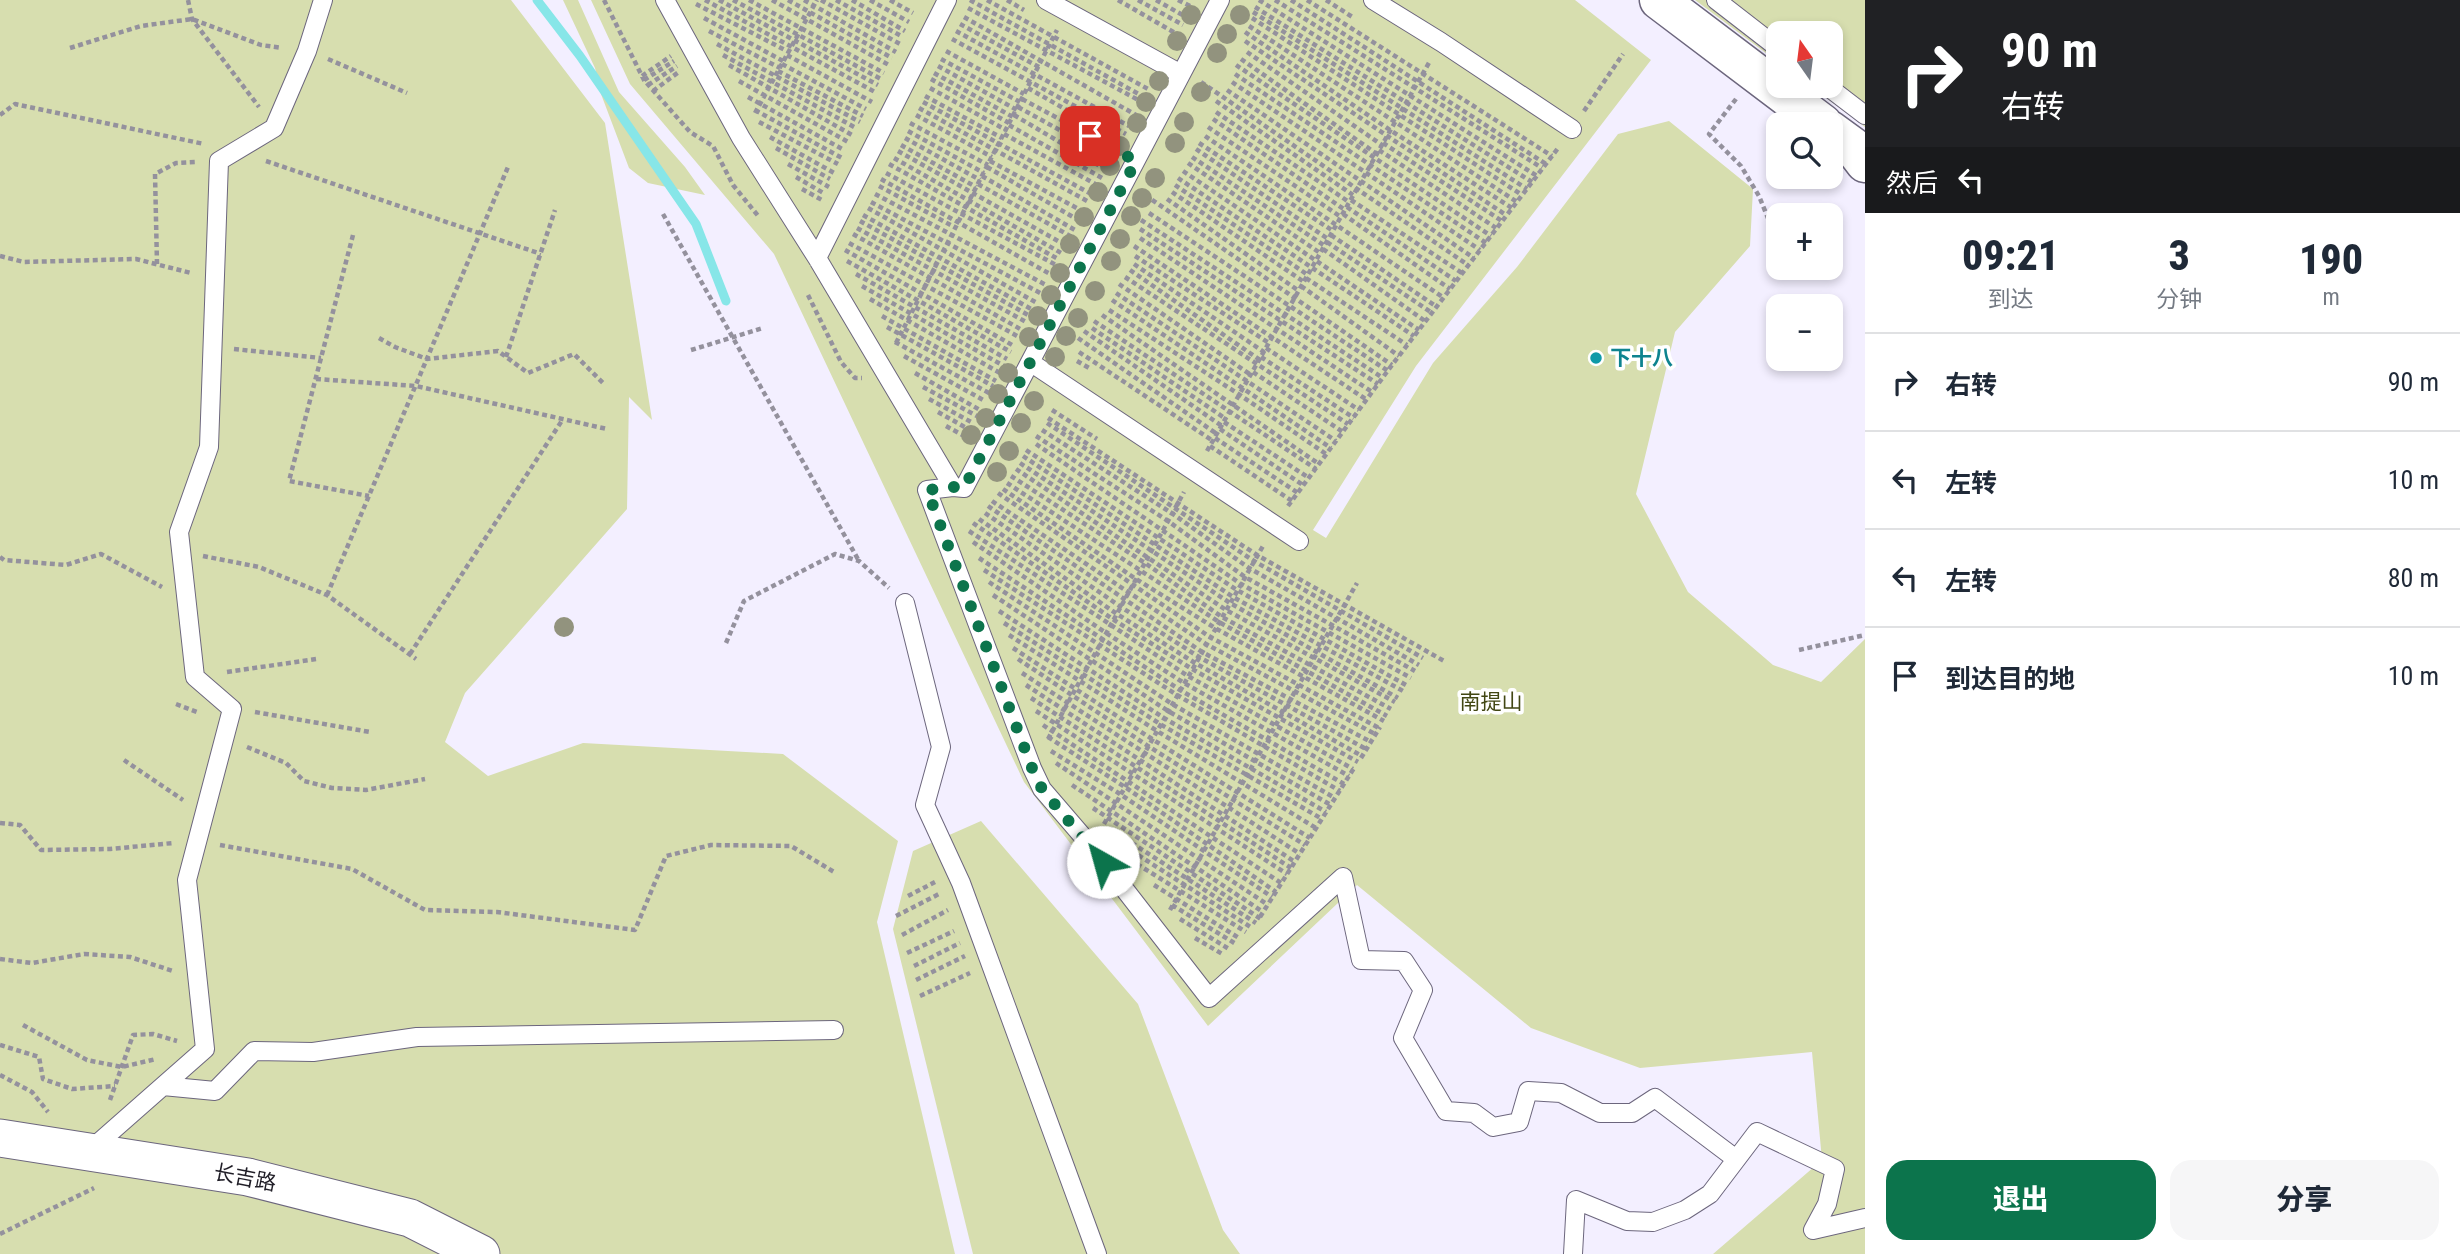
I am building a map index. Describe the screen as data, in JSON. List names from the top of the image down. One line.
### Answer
{"streets":{"street":["长吉路"]},"parks":["南提山"],"places":["下十八"],"north":"top","page":{"turn":["90 m","右转"],"map_buttons":["+","−"],"then":"然后","eta":["09:21","到达","3","分钟","190","m"],"list":[{"name":"右转","value":"90 m"},{"name":"左转","value":"10 m"},{"name":"左转","value":"80 m"},{"name":"到达目的地","value":"10 m"}],"buttons":["退出","分享"]}}
